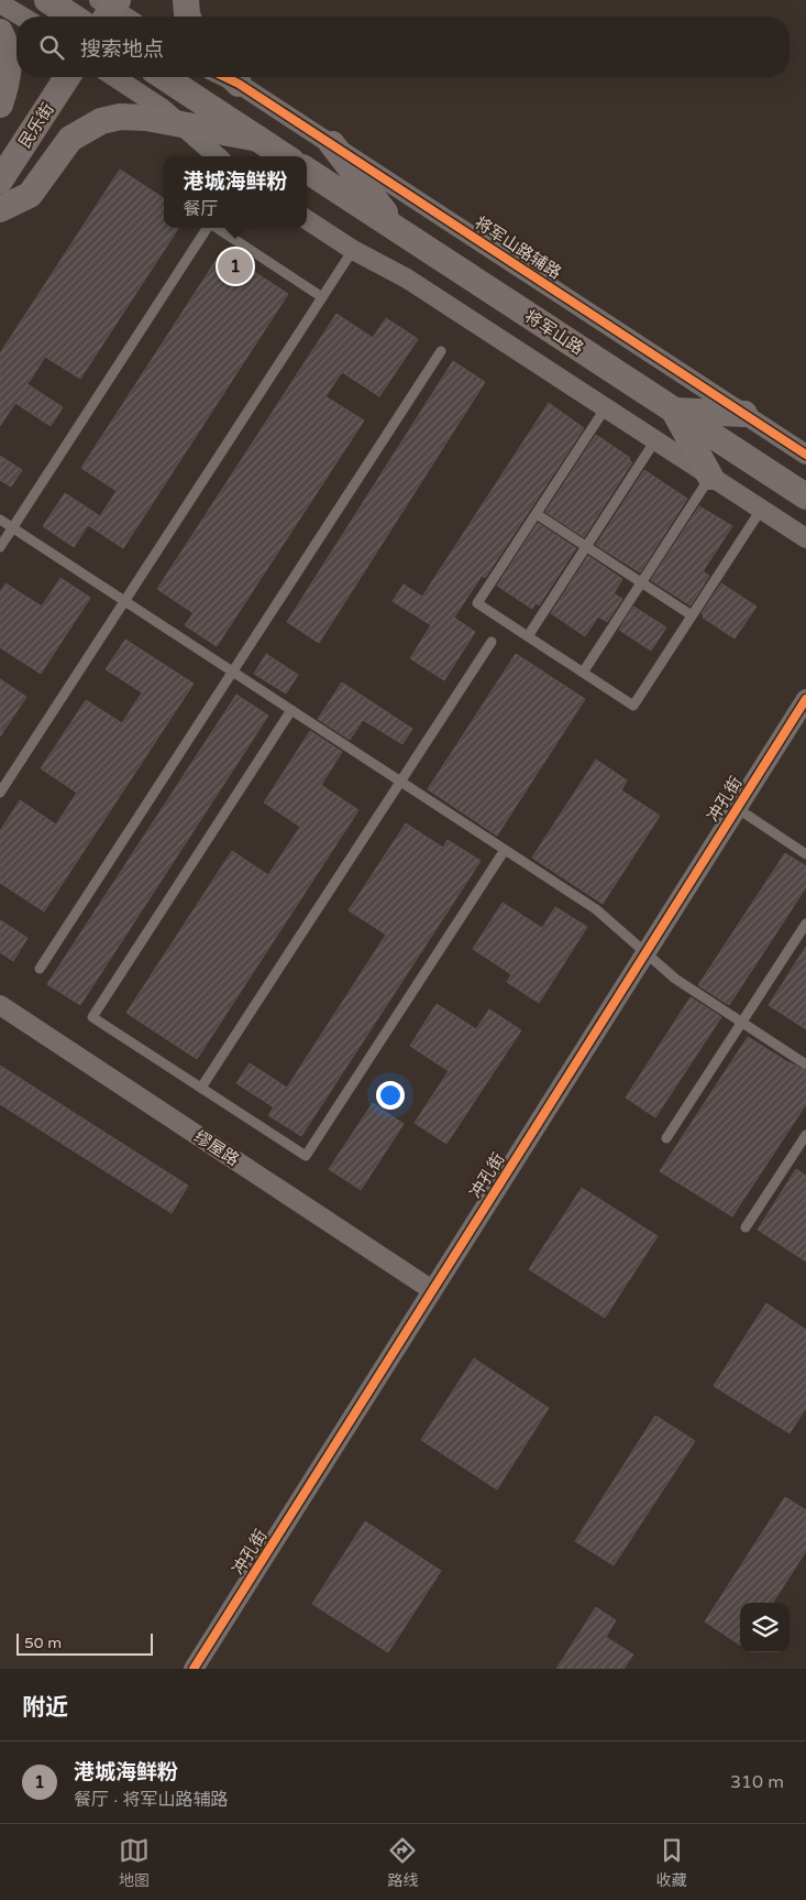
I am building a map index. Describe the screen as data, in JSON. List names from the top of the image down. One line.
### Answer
{"streets":{"street":["民乐街","将军山路辅路","将军山路","冲孔街","缪屋路"]},"crossings":[["冲孔街","缪屋路"]],"scale_bar":"50 m","page":{"search":"搜索地点","popup":["港城海鲜粉","餐厅"],"pins":"1","scale":"50 m","heading":"附近","list":[{"mark":"1","name":"港城海鲜粉","note":"餐厅 · 将军山路辅路","value":"310 m"}],"nav":["地图","路线","收藏"]}}
